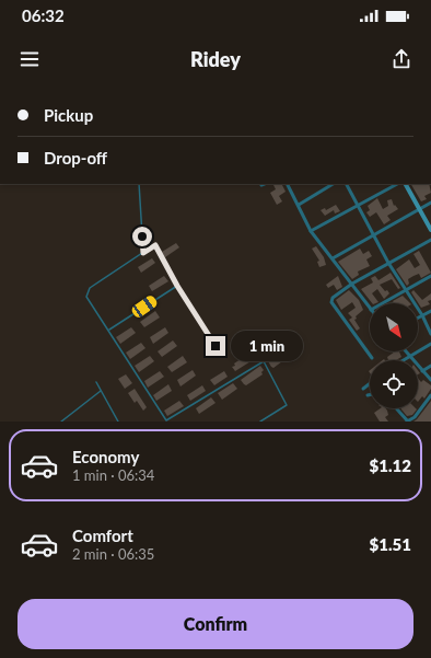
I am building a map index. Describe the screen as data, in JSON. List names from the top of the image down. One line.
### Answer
{"north":"bottom right","page":{"status":"06:32","header":"Ridey","banner":["Pickup","Drop-off"],"bubble":"1 min","list":[{"name":"Economy","note":"1 min · 06:34","value":"$1.12"},{"name":"Comfort","note":"2 min · 06:35","value":"$1.51"}],"buttons":"Confirm"}}
